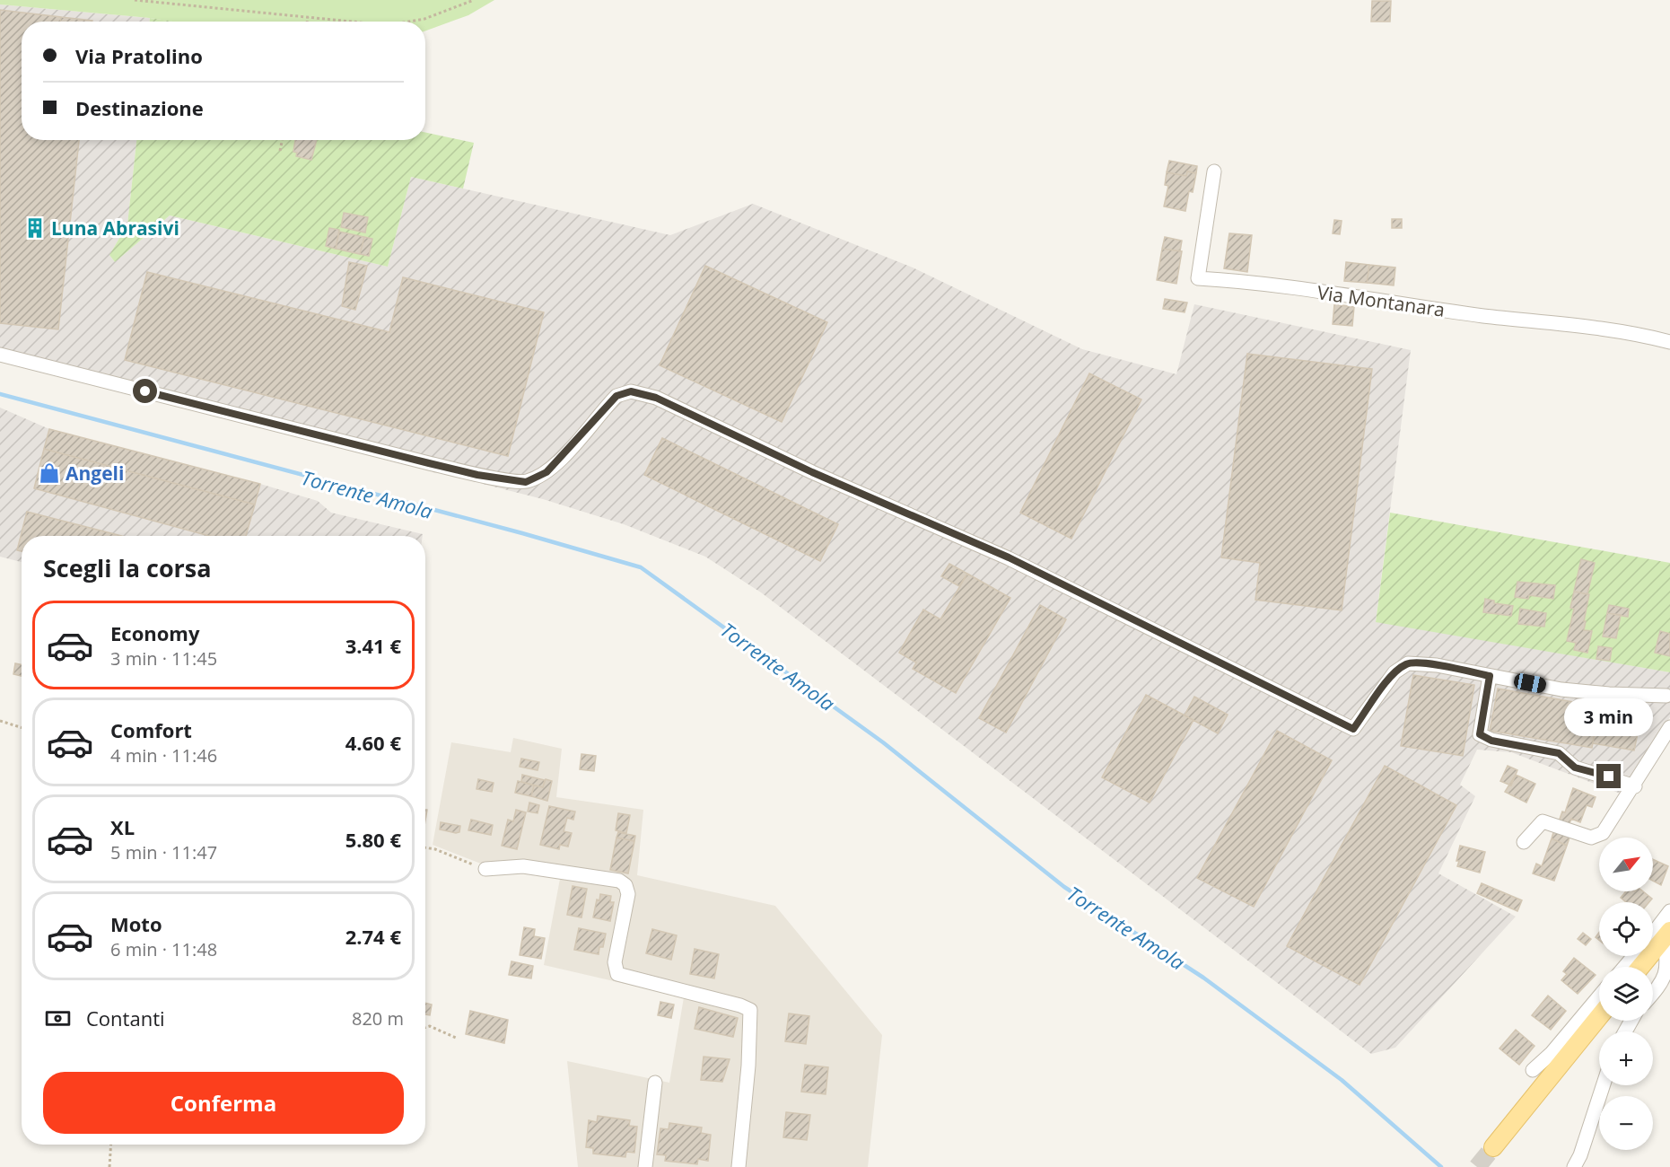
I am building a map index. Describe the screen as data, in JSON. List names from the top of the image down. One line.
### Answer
{"streets":{"street":["Via Montanara"]},"water":["Torrente Amola"],"places":{"building":["Luna Abrasivi"],"shop":["Angeli"]},"north":"top right","page":{"banner":["Via Pratolino","Destinazione"],"heading":"Scegli la corsa","list":[{"name":"Economy","note":"3 min · 11:45","value":"3.41 €"},{"name":"Comfort","note":"4 min · 11:46","value":"4.60 €"},{"name":"XL","note":"5 min · 11:47","value":"5.80 €"},{"name":"Moto","note":"6 min · 11:48","value":"2.74 €"}],"bubble":"3 min","map_buttons":["+","−"],"pay":["Contanti","820 m"],"buttons":"Conferma"}}
